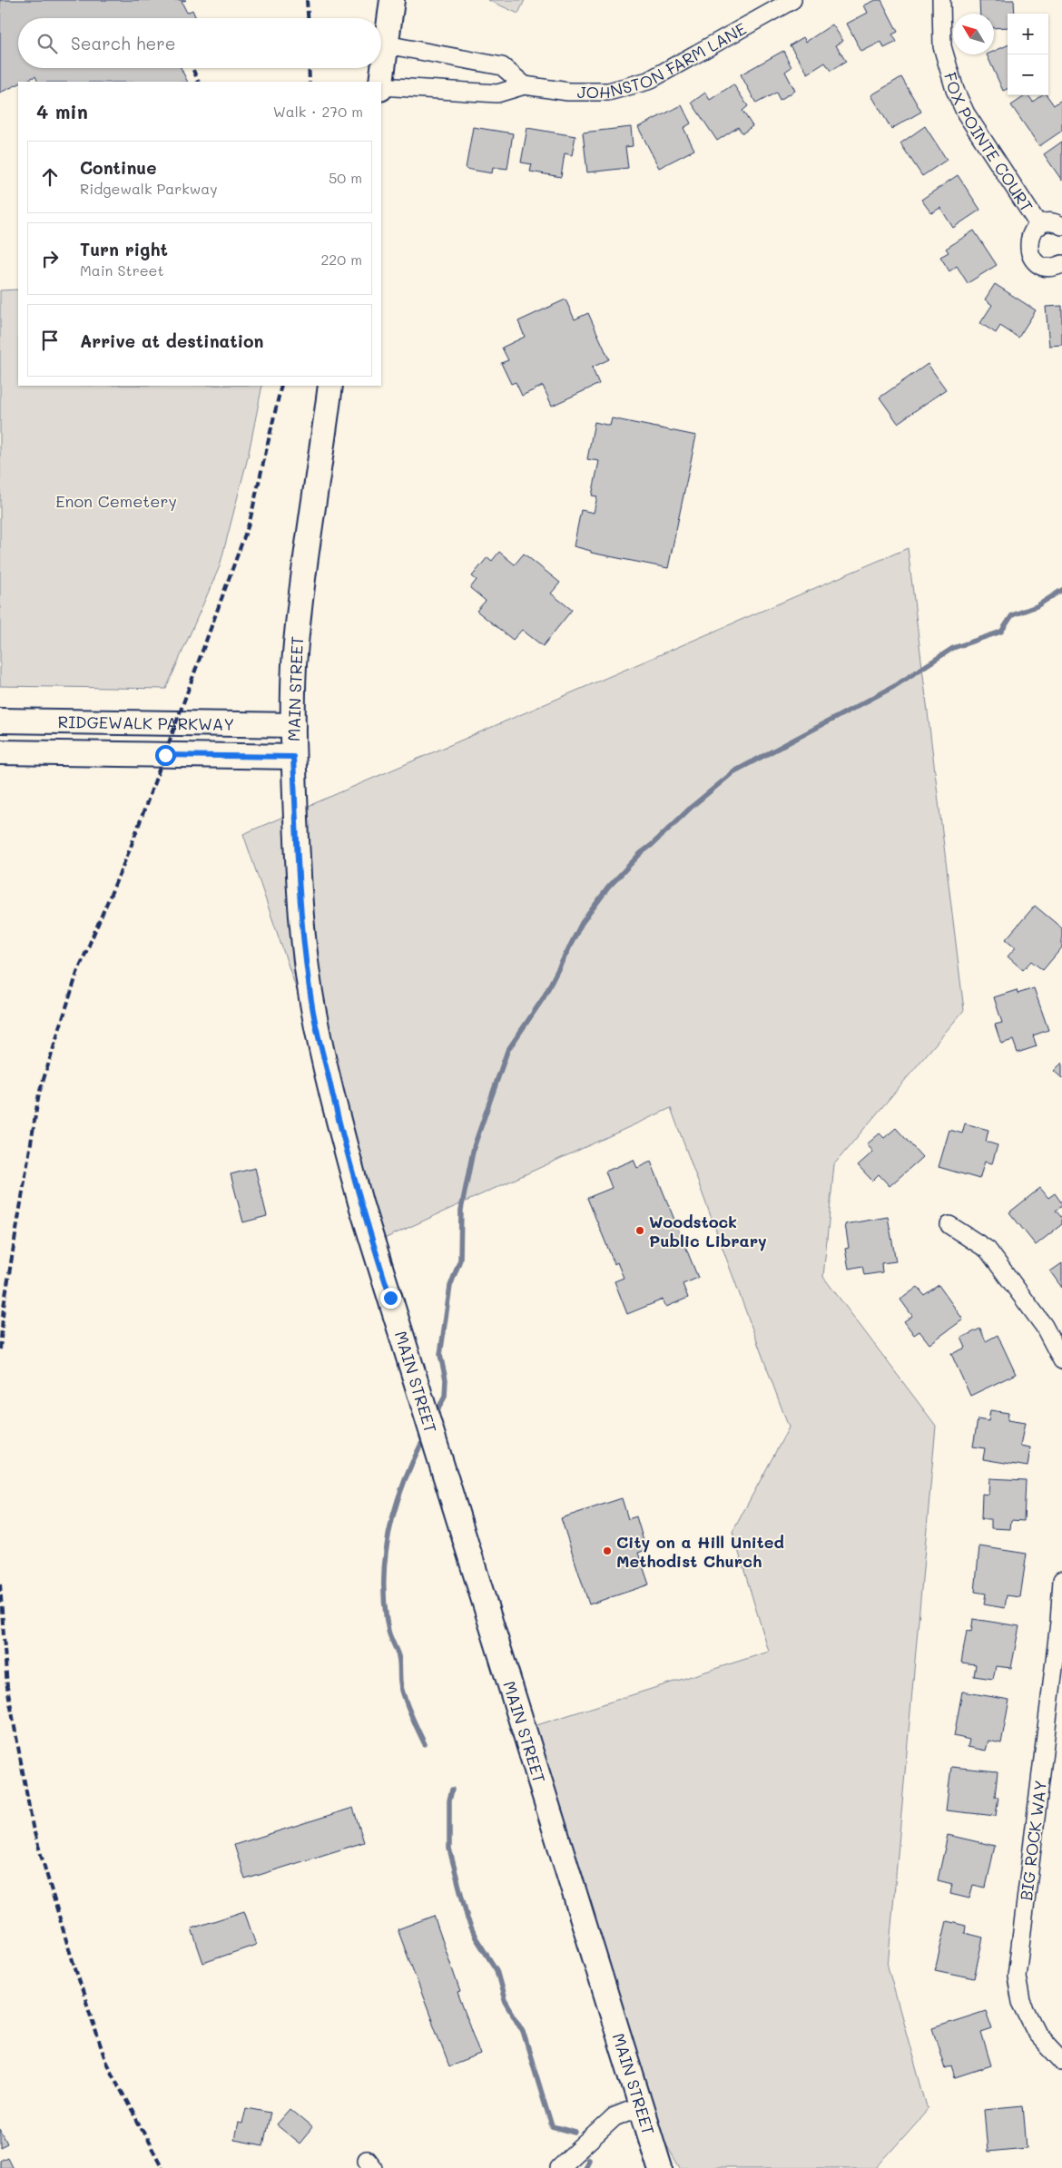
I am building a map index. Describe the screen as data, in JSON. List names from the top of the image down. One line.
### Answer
{"streets":{"main road":["MAIN STREET","RIDGEWALK PARKWAY"],"street":["JOHNSTON FARM LANE","FOX POINTE COURT","BIG ROCK WAY"]},"crossings":[["MAIN STREET","RIDGEWALK PARKWAY"]],"parks":["Enon Cemetery"],"places":["Woodstock Public Library","City on a Hill United Methodist Church"],"north":"top left","page":{"map_buttons":["+","−"],"search":"Search here","heading":["4 min","Walk · 270 m"],"list":[["Continue","Ridgewalk Parkway","50 m"],["Turn right","Main Street","220 m"],"Arrive at destination"]}}
